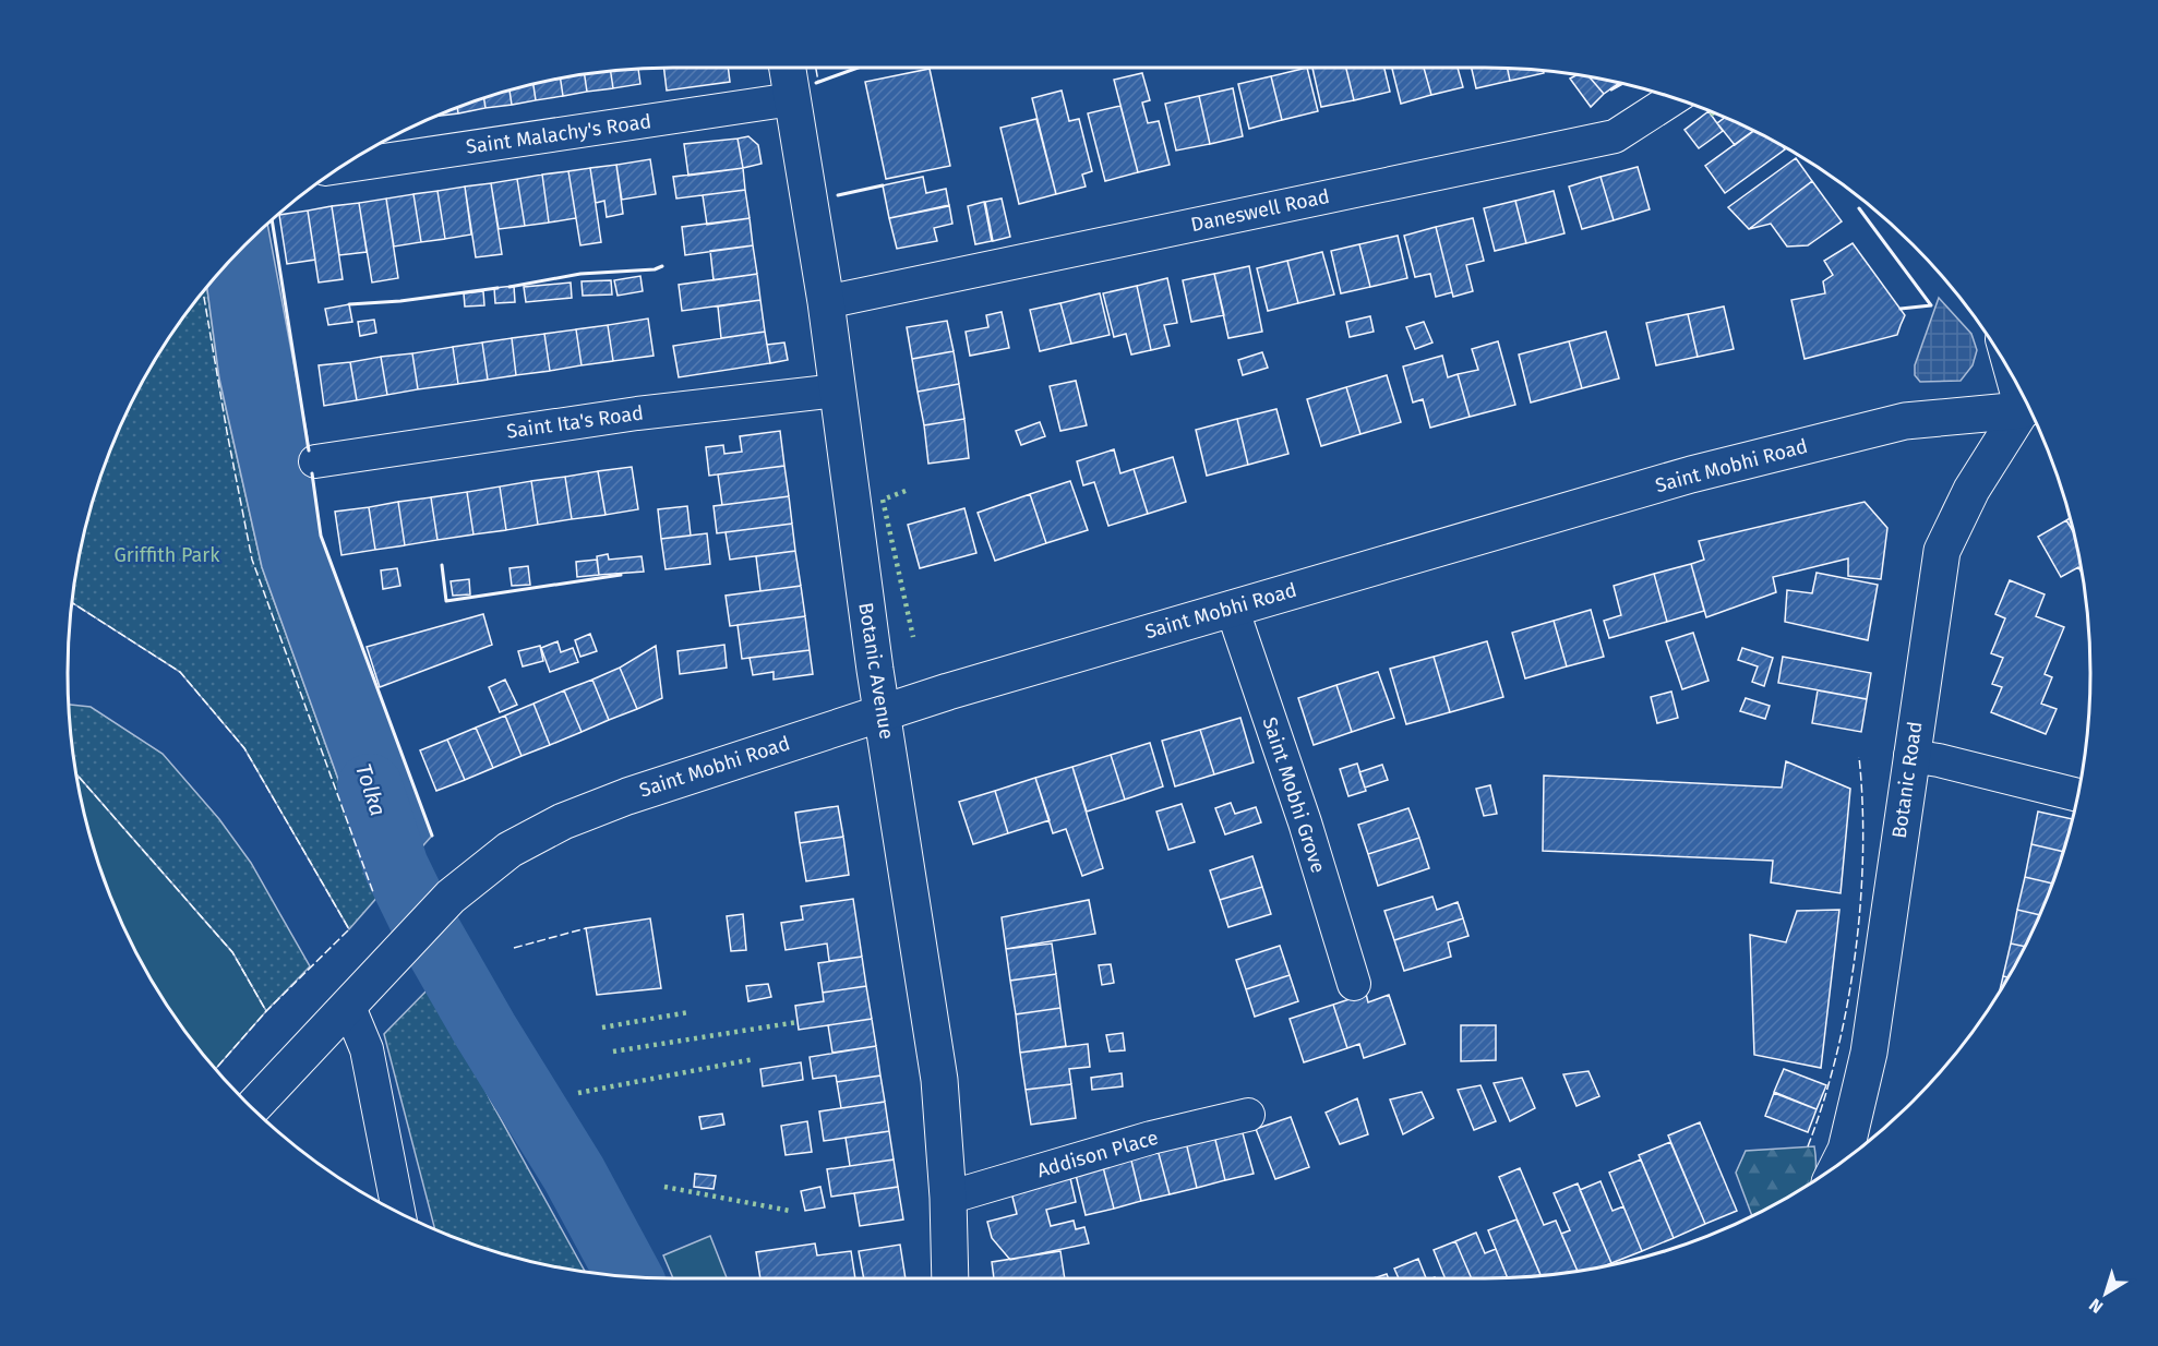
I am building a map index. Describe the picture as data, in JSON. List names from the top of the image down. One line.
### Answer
{"streets":{"street":["Saint Malachy's Road","Daneswell Road","Saint Ita's Road","Saint Mobhi Road","Botanic Avenue","Botanic Road","Saint Mobhi Grove","Addison Place"]},"crossings":[["Saint Malachy's Road","Botanic Avenue"],["Daneswell Road","Botanic Avenue"],["Saint Ita's Road","Botanic Avenue"],["Saint Mobhi Road","Botanic Avenue"],["Saint Mobhi Road","Botanic Road"],["Saint Mobhi Road","Saint Mobhi Grove"],["Botanic Avenue","Addison Place"]],"water":["Tolka"],"parks":["Griffith Park"],"north":"bottom left"}
